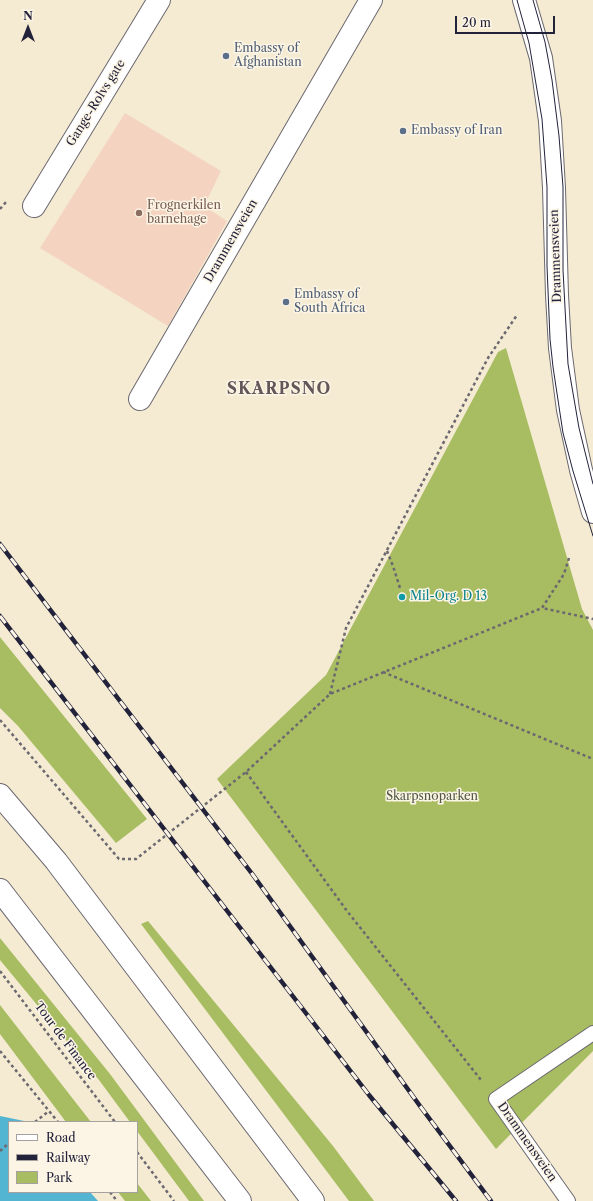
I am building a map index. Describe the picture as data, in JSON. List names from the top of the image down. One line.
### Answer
{"streets":{"main road":["Gange-Rolvs gate","Drammensveien"],"path":["Tour de Finance"]},"districts":["SKARPSNO"],"parks":["Skarpsnoparken"],"places":["Embassy of Afghanistan","Embassy of Iran","Frognerkilen barnehage","Embassy of South Africa","Mil-Org. D 13"],"legend":["Road","Railway","Park"],"scale_bar":"20 m","north":"top"}
